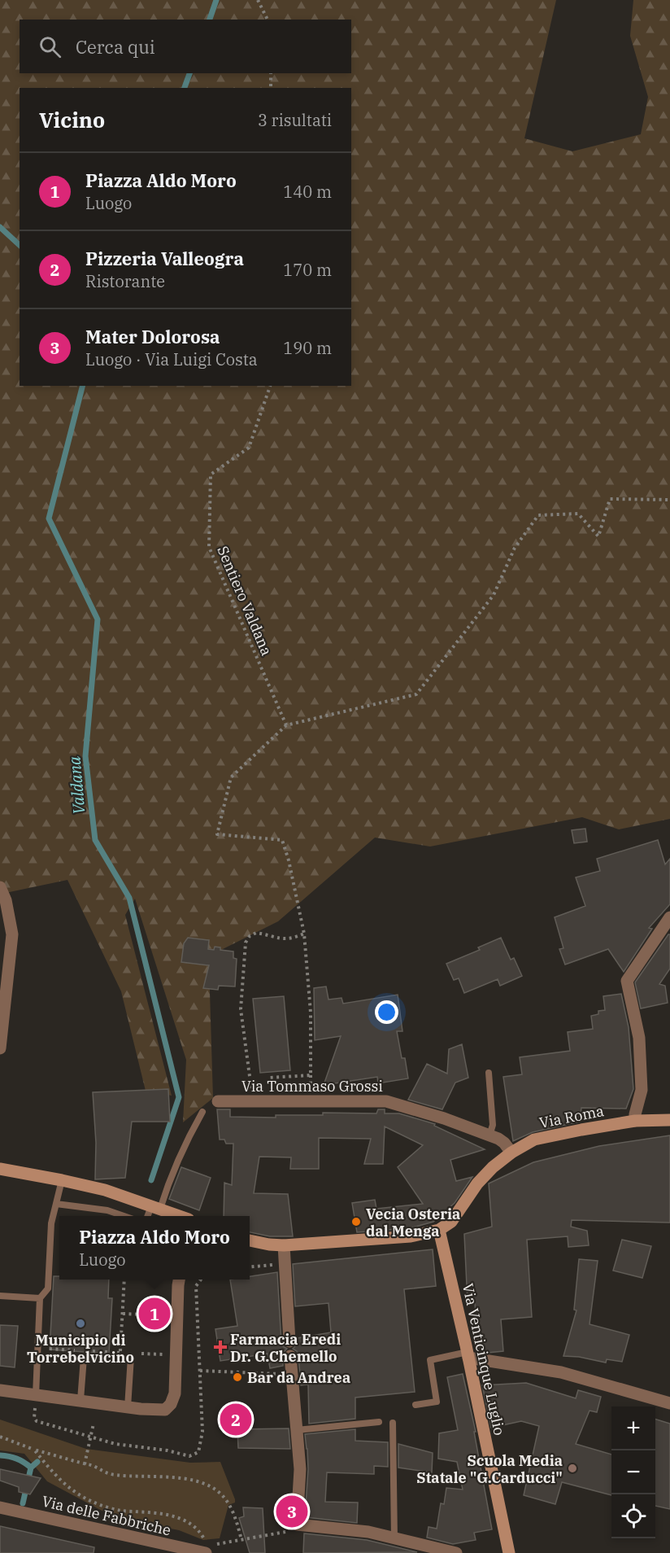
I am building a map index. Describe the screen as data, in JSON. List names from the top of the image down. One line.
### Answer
{"streets":{"main road":["Via Roma","Via Venticinque Luglio"],"street":["Via Tommaso Grossi","Via delle Fabbriche"],"path":["Sentiero Valdana"]},"crossings":[["Via Tommaso Grossi","Via Roma"],["Via Roma","Via Venticinque Luglio"]],"water":["Valdana"],"places":{"other":["Vecia Osteria dal Menga","Municipio di Torrebelvicino","Bar da Andrea","Scuola Media Statale \"G.Carducci\""],"health":["Farmacia Eredi Dr. G.Chemello"]},"page":{"search":"Cerca qui","heading":["Vicino","3 risultati"],"list":[{"mark":"1","name":"Piazza Aldo Moro","note":"Luogo","value":"140 m"},{"mark":"2","name":"Pizzeria Valleogra","note":"Ristorante","value":"170 m"},{"mark":"3","name":"Mater Dolorosa","note":"Luogo · Via Luigi Costa","value":"190 m"}],"popup":["Piazza Aldo Moro","Luogo"],"pins":["1","2","3"],"map_buttons":["+","−"]}}
